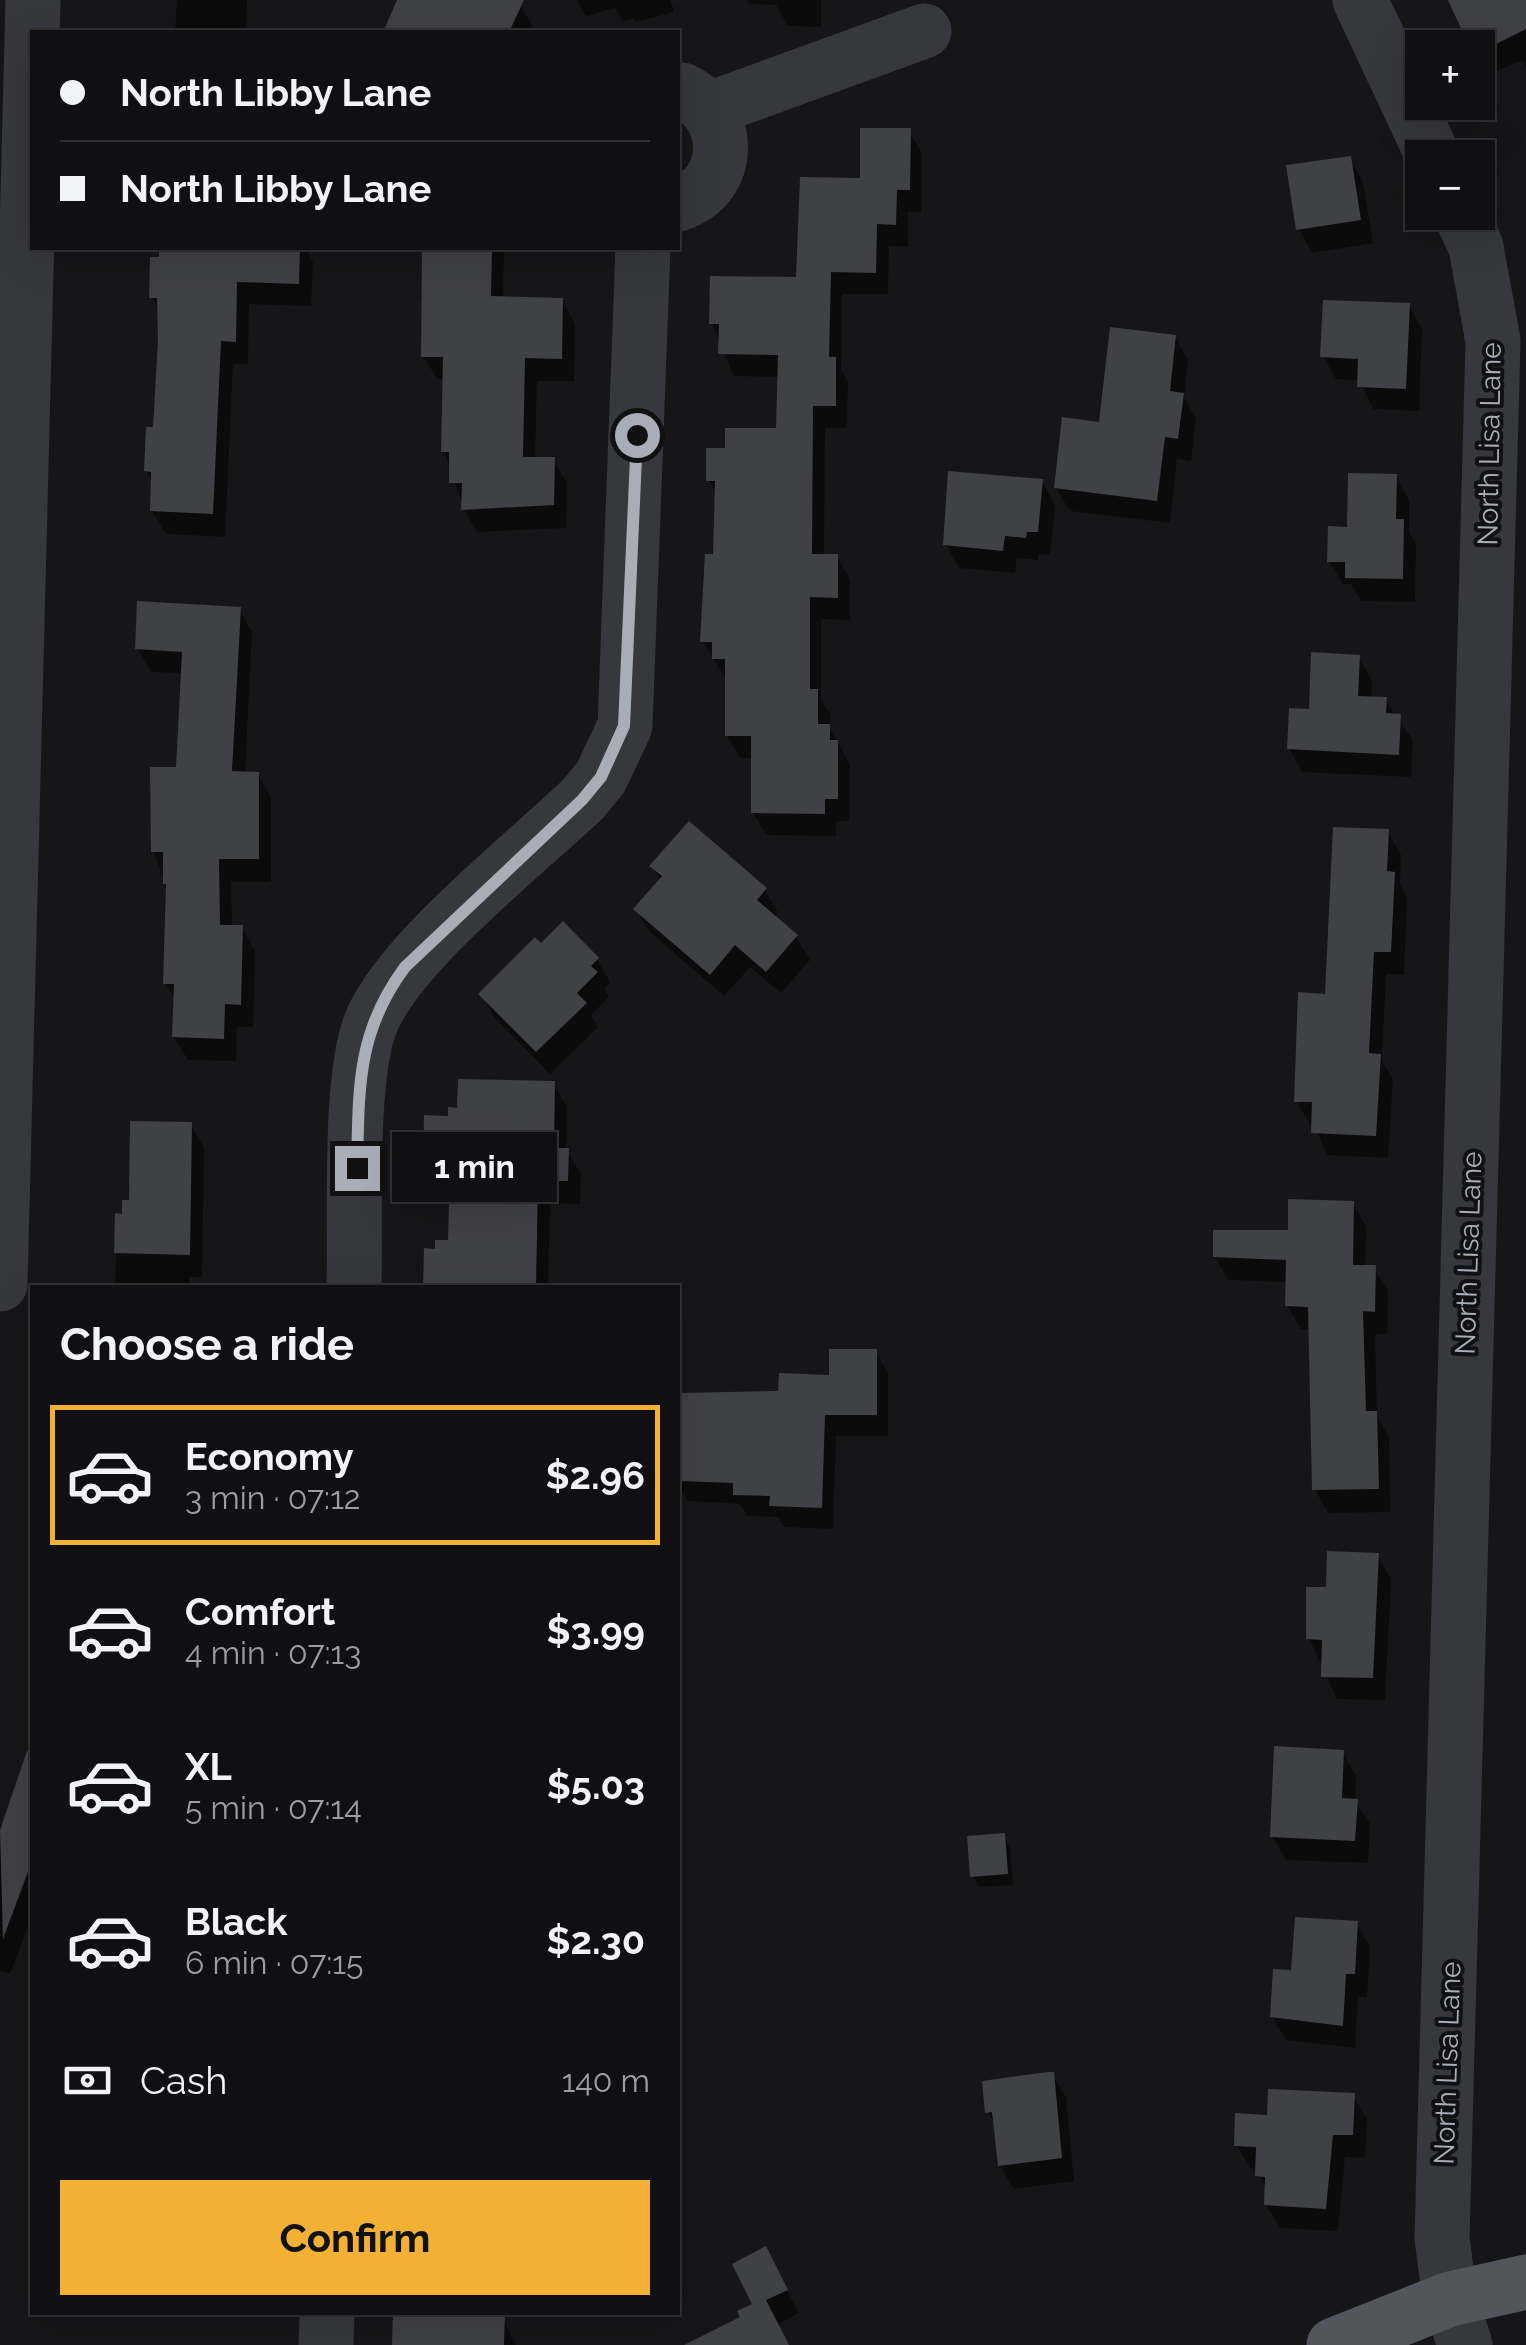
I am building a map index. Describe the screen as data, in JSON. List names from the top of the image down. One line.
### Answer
{"streets":{"street":["North Lisa Lane"]},"page":{"map_buttons":["+","−"],"banner":["North Libby Lane","North Libby Lane"],"bubble":"1 min","heading":"Choose a ride","list":[{"name":"Economy","note":"3 min · 07:12","value":"$2.96"},{"name":"Comfort","note":"4 min · 07:13","value":"$3.99"},{"name":"XL","note":"5 min · 07:14","value":"$5.03"},{"name":"Black","note":"6 min · 07:15","value":"$2.30"}],"pay":["Cash","140 m"],"buttons":"Confirm"}}
